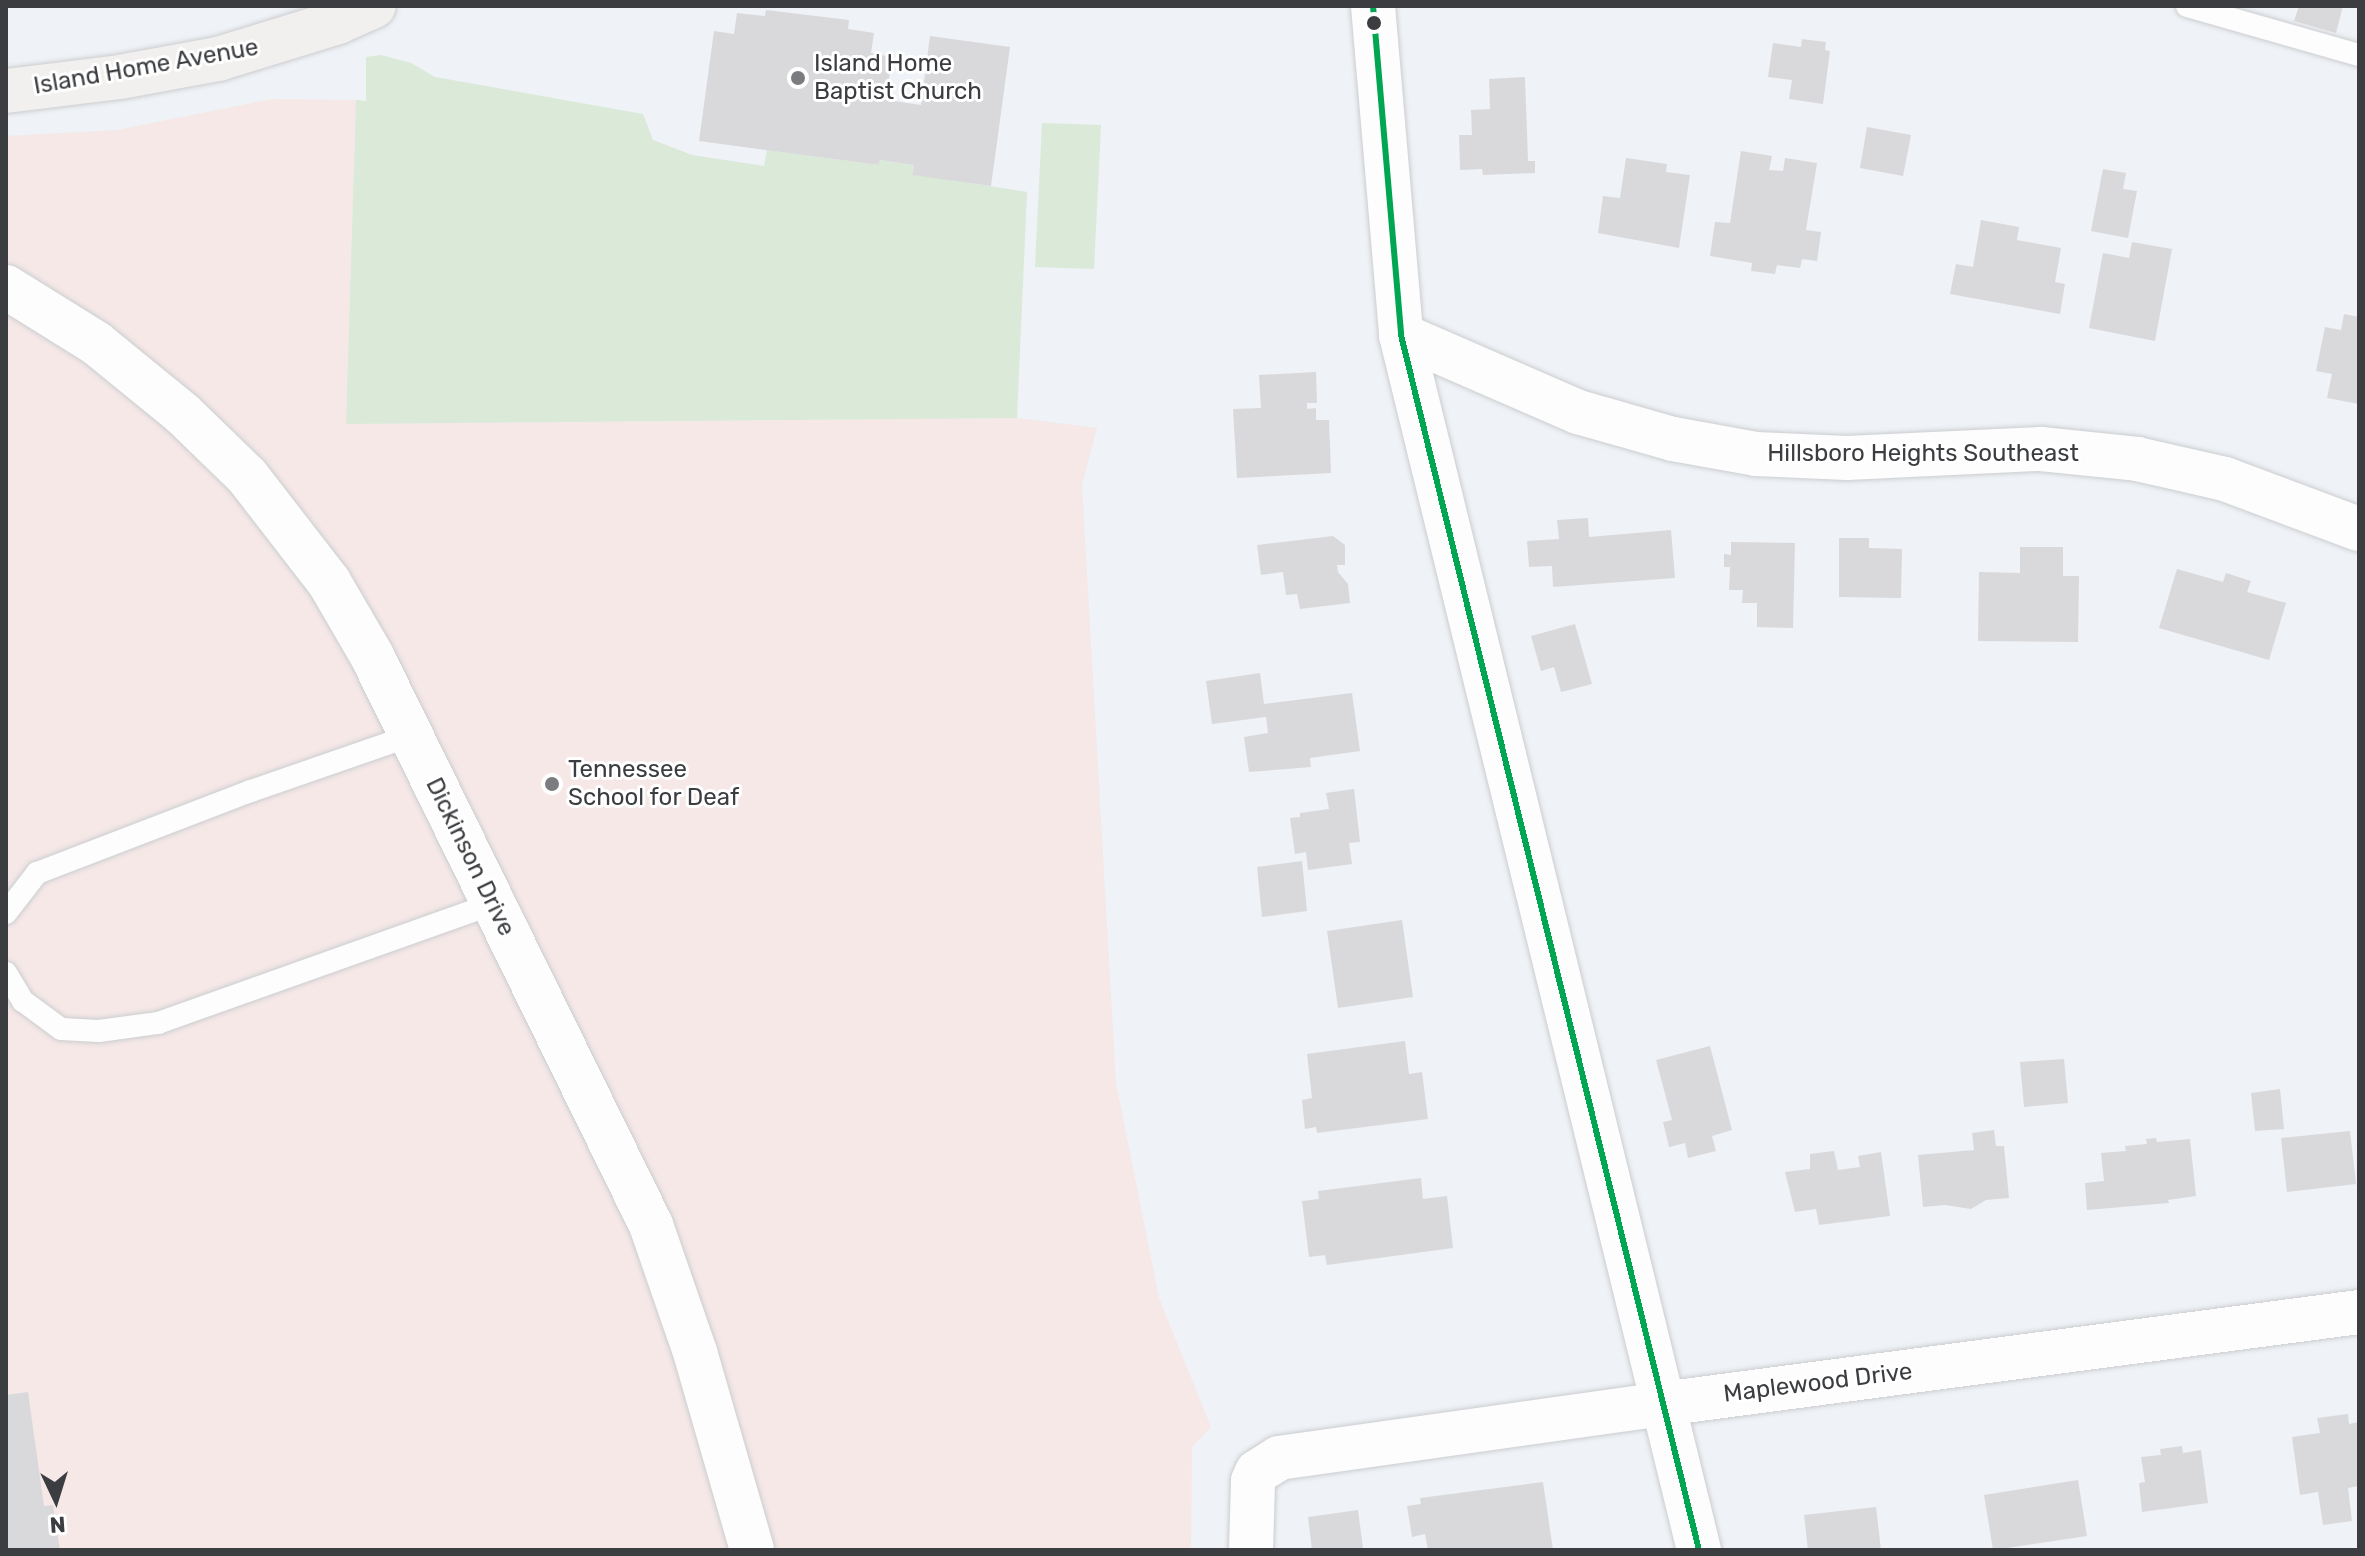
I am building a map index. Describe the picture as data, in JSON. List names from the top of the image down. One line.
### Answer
{"streets":{"street":["Island Home Avenue","Hillsboro Heights Southeast","Dickinson Drive","Maplewood Drive"]},"places":["Island Home Baptist Church","Tennessee School for Deaf"],"north":"bottom"}
